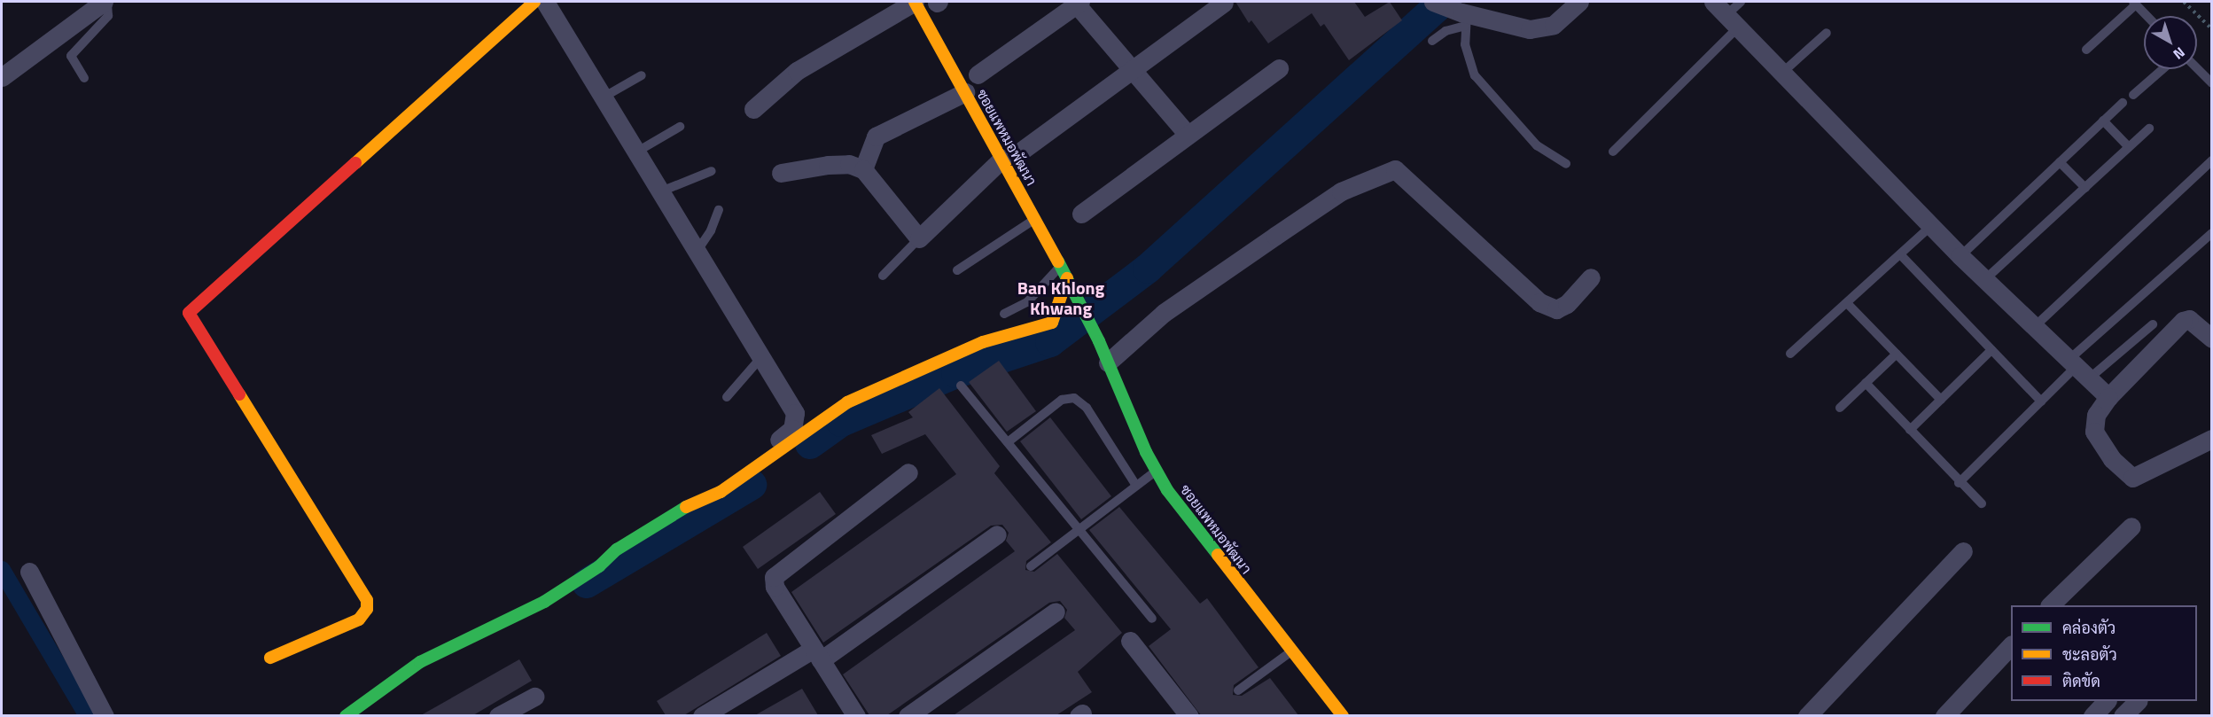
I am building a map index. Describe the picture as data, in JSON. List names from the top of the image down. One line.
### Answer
{"streets":{"street":["ซอยแพหมอพัฒนา"]},"districts":["Ban Khlong Khwang"],"legend":["คล่องตัว","ชะลอตัว","ติดขัด"],"north":"bottom right"}
